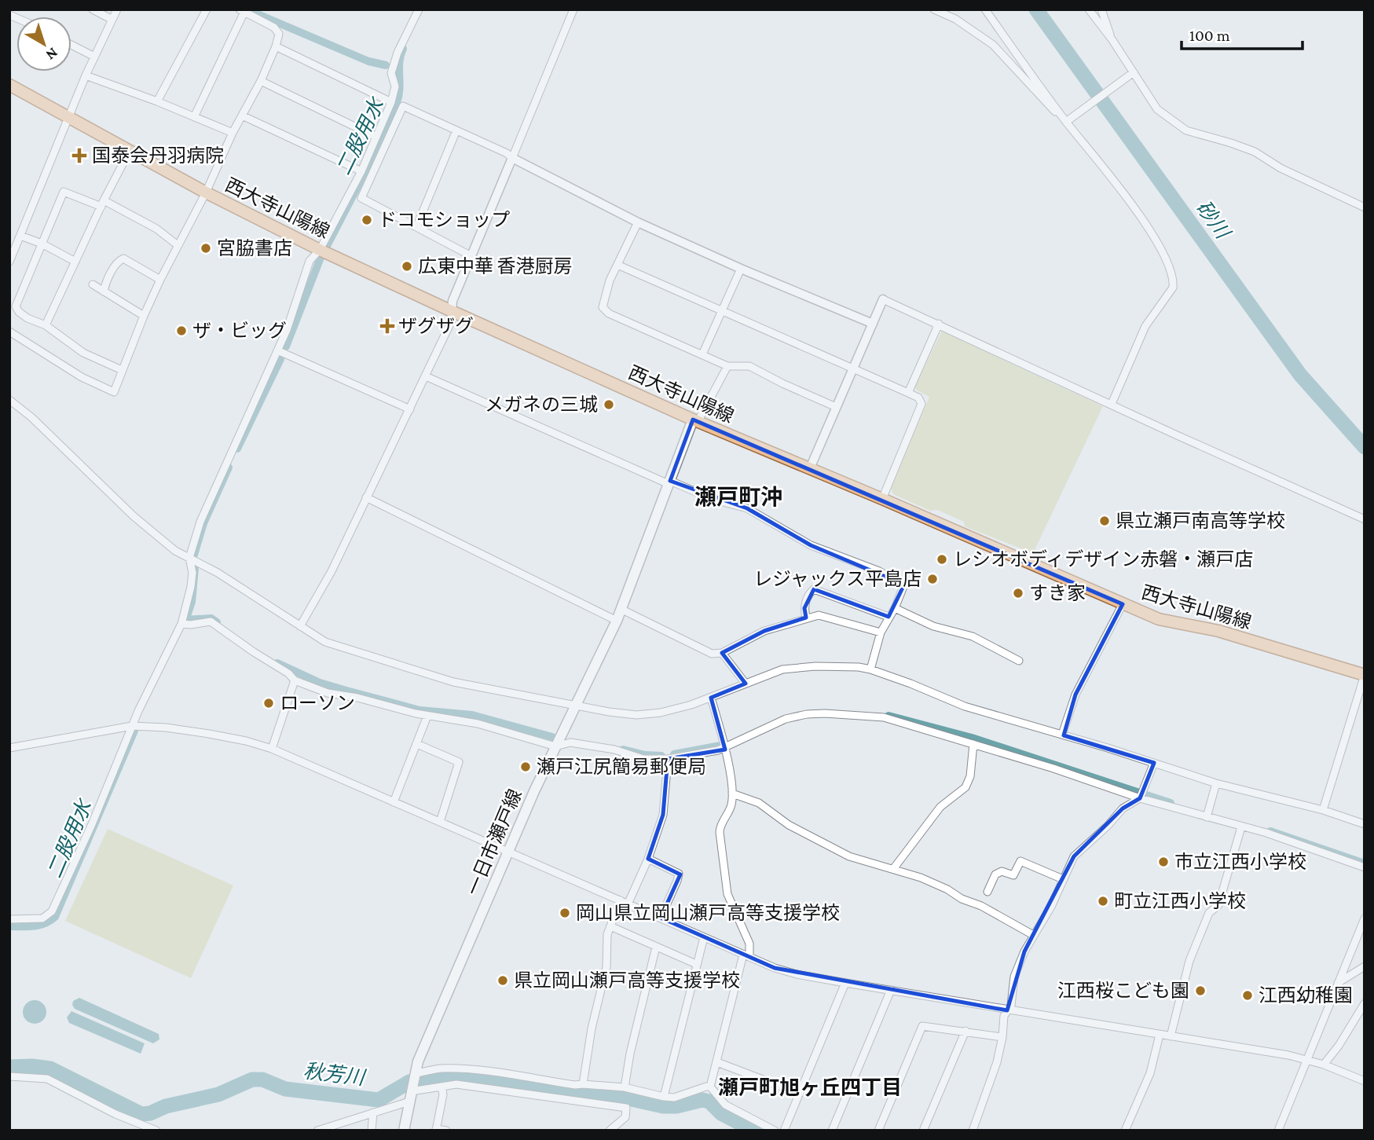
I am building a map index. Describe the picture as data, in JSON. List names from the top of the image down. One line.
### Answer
{"streets":{"main road":["西大寺山陽線","一日市瀬戸線"]},"crossings":[["西大寺山陽線","一日市瀬戸線"]],"districts":["瀬戸町沖","瀬戸町旭ヶ丘四丁目"],"water":["二股用水","砂川","秋芳川"],"places":{"health":["国泰会丹羽病院","ザグザグ"],"other":["ドコモショップ","宮脇書店","広東中華 香港厨房","ザ・ビッグ","メガネの三城","県立瀬戸南高等学校","レシオボディデザイン赤磐・瀬戸店","レジャックス平島店","すき家","ローソン","瀬戸江尻簡易郵便局","市立江西小学校","町立江西小学校","岡山県立岡山瀬戸高等支援学校","県立岡山瀬戸高等支援学校","江西桜こども園","江西幼稚園"]},"scale_bar":"100 m","north":"bottom right"}
